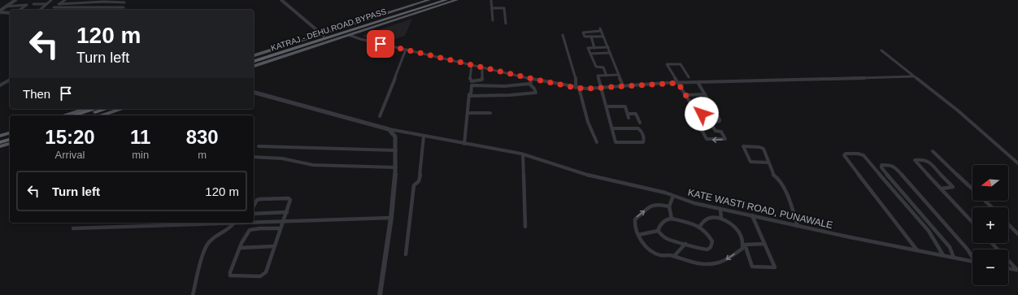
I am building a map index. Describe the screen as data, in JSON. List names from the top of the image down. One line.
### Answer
{"streets":{"highway":["KATRAJ - DEHU ROAD BYPASS"],"street":["KATE WASTI ROAD, PUNAWALE"]},"north":"left","page":{"turn":["120 m","Turn left"],"then":"Then","eta":["15:20","Arrival","11","min","830","m"],"map_buttons":["+","−"],"list":[{"name":"Turn left","value":"120 m"}]}}
